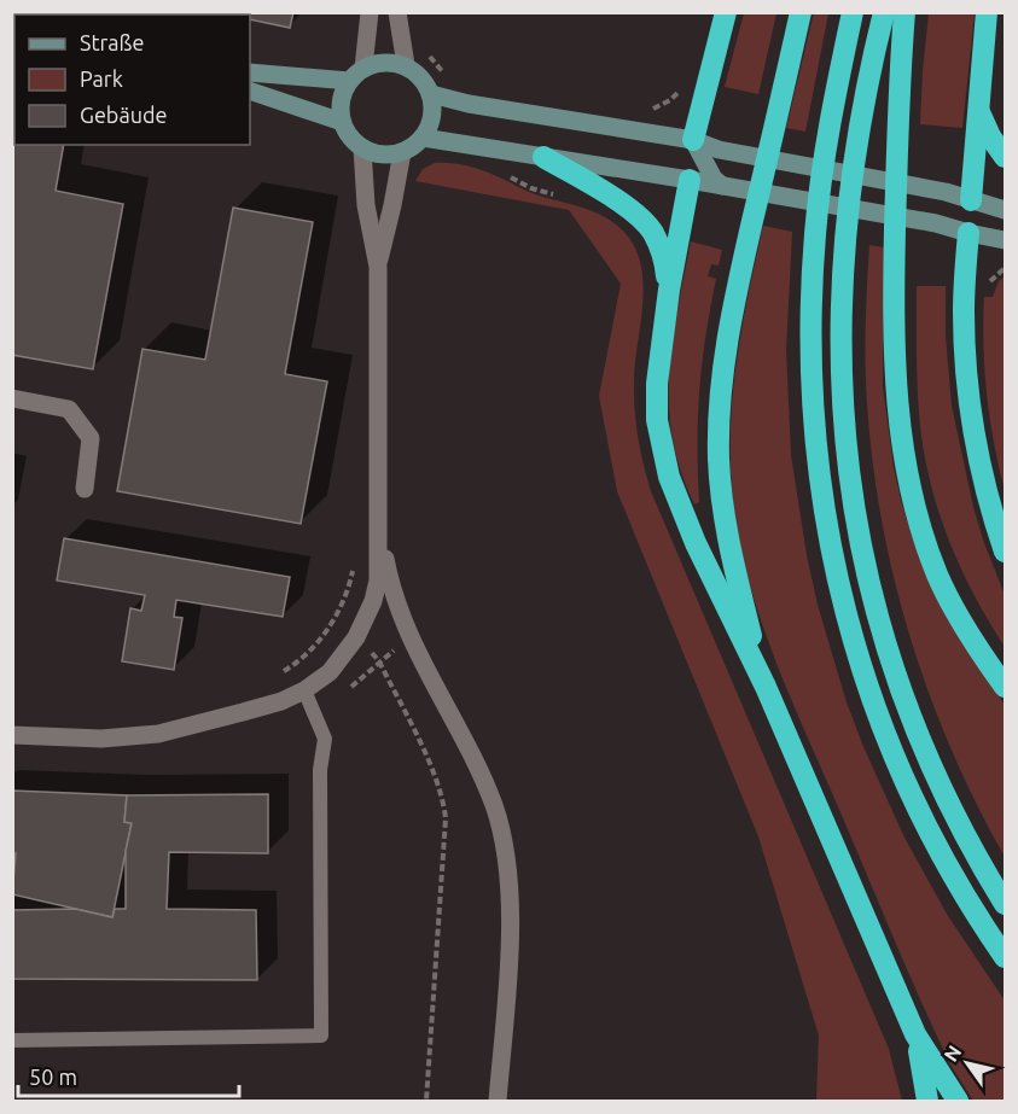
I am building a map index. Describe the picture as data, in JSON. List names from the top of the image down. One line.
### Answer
{"legend":["Straße","Park","Gebäude"],"scale_bar":"50 m","north":"top left"}
